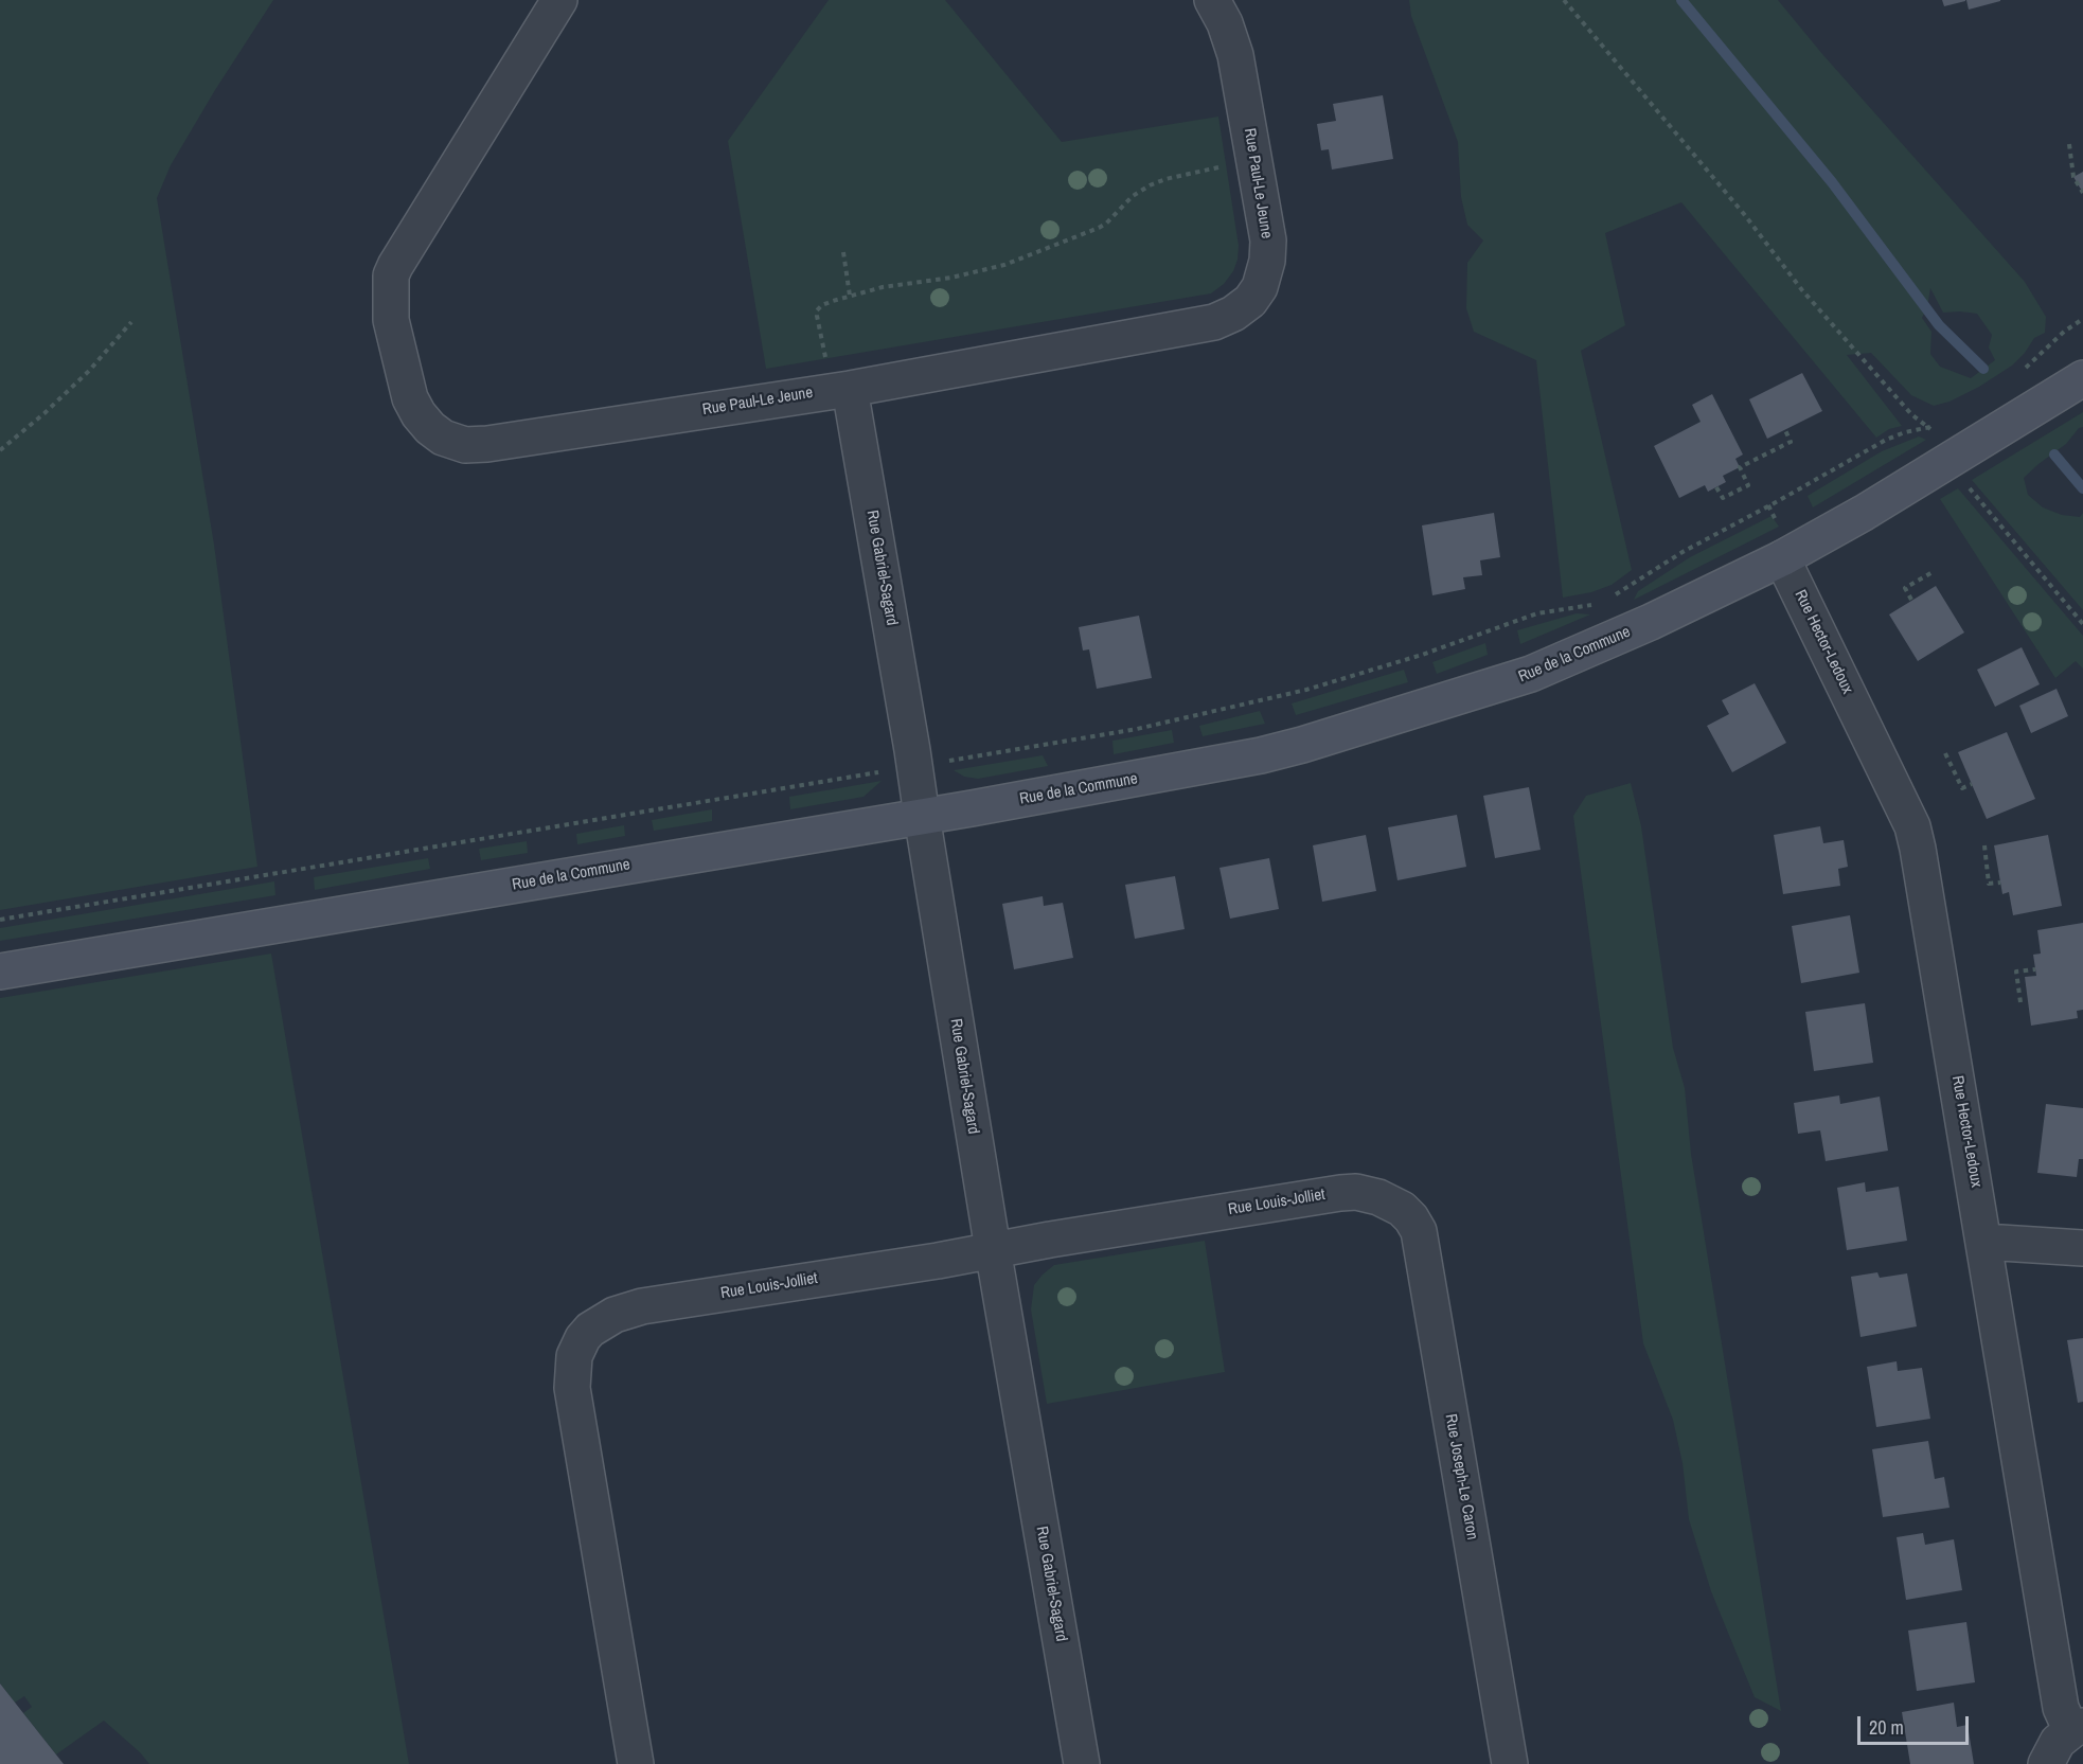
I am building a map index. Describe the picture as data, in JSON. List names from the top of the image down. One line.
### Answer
{"streets":{"street":["Rue Paul-Le Jeune","Rue Gabriel-Sagard","Rue Hector-Ledoux","Rue de la Commune","Rue Louis-Jolliet","Rue Joseph-Le Caron"]},"crossings":[["Rue Paul-Le Jeune","Rue Gabriel-Sagard"],["Rue Gabriel-Sagard","Rue de la Commune"],["Rue Gabriel-Sagard","Rue Louis-Jolliet"],["Rue Hector-Ledoux","Rue de la Commune"],["Rue Louis-Jolliet","Rue Joseph-Le Caron"]],"scale_bar":"20 m"}
